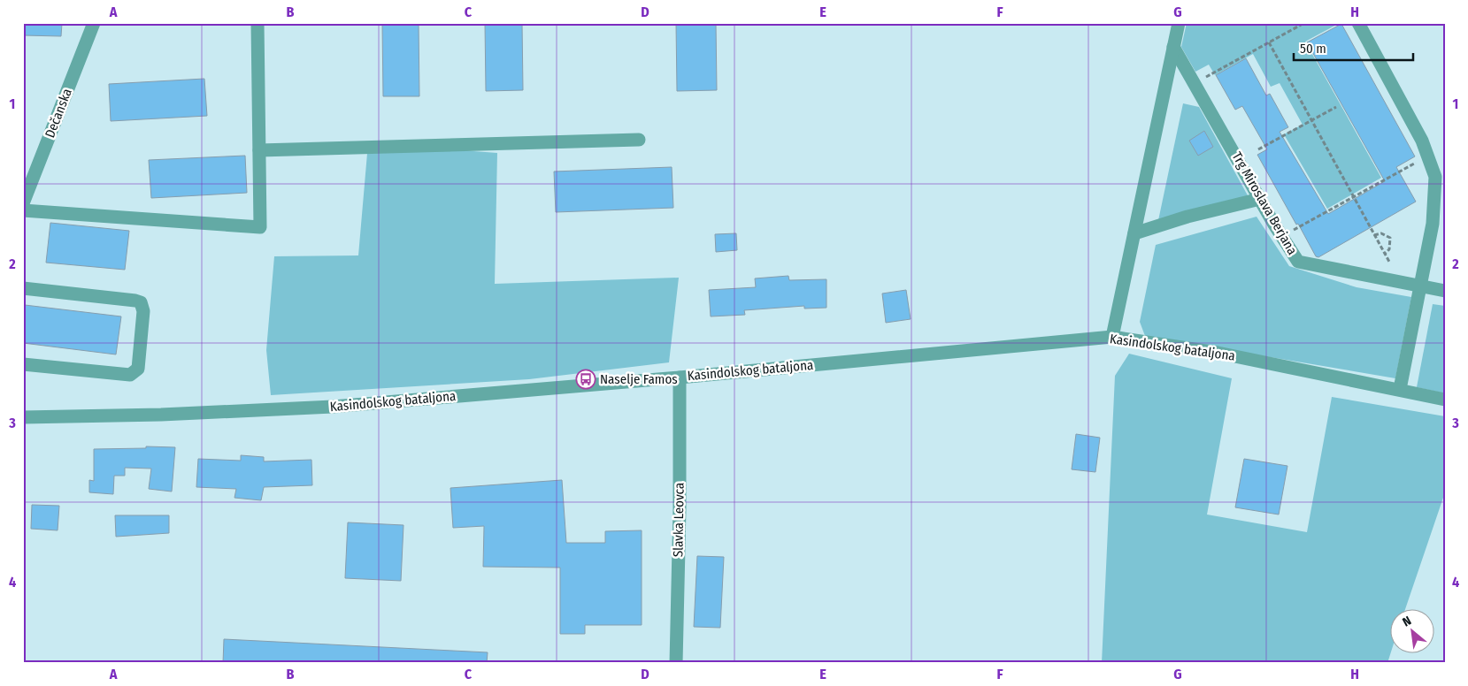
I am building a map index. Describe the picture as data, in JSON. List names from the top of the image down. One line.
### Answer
{"streets":{"street":["Dečanska","Trg Miroslava Berjana","Kasindolskog bataljona","Slavka Leovca"]},"crossings":[["Kasindolskog bataljona","Slavka Leovca"]],"places":{"bus stop":["Naselje Famos"]},"scale_bar":"50 m","north":"top left","grid":{"columns":["A","B","C","D","E","F","G","H"],"rows":["1","2","3","4"]}}
